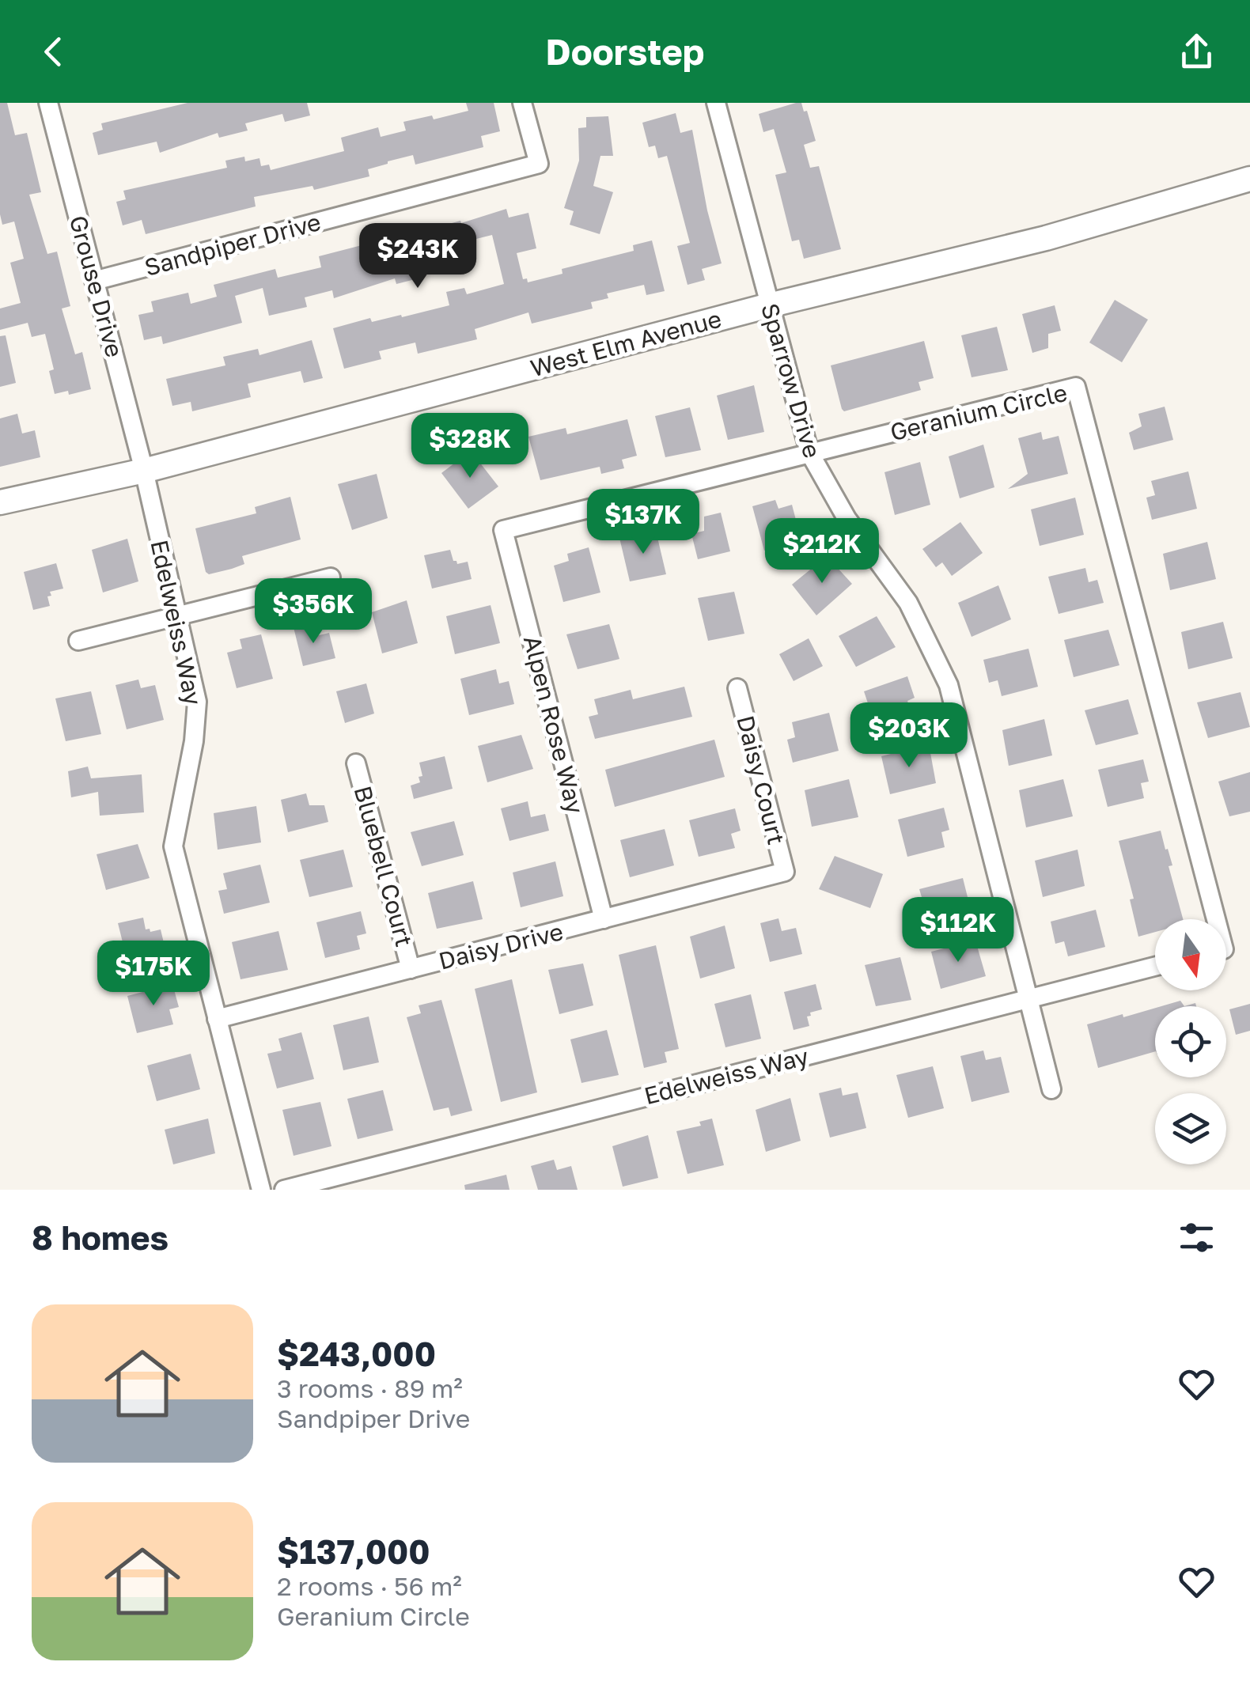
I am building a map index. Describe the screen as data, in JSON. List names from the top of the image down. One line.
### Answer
{"streets":{"street":["Sandpiper Drive","Grouse Drive","West Elm Avenue","Sparrow Drive","Geranium Circle","Edelweiss Way","Alpen Rose Way","Daisy Court","Bluebell Court","Daisy Drive"]},"crossings":[["Sandpiper Drive","Grouse Drive"],["Grouse Drive","West Elm Avenue"],["Grouse Drive","Edelweiss Way"],["West Elm Avenue","Sparrow Drive"],["West Elm Avenue","Edelweiss Way"],["Sparrow Drive","Geranium Circle"],["Sparrow Drive","Edelweiss Way"],["Geranium Circle","Alpen Rose Way"],["Edelweiss Way","Daisy Drive"],["Alpen Rose Way","Daisy Drive"],["Daisy Court","Daisy Drive"],["Bluebell Court","Daisy Drive"]],"north":"bottom","page":{"header":"Doorstep","price":["$243K","$328K","$137K","$212K","$356K","$203K","$112K","$175K"],"heading":"8 homes","list":[{"name":"$243,000","note":"3 rooms · 89 m² · Sandpiper Drive"},{"name":"$137,000","note":"2 rooms · 56 m² · Geranium Circle"}]}}
